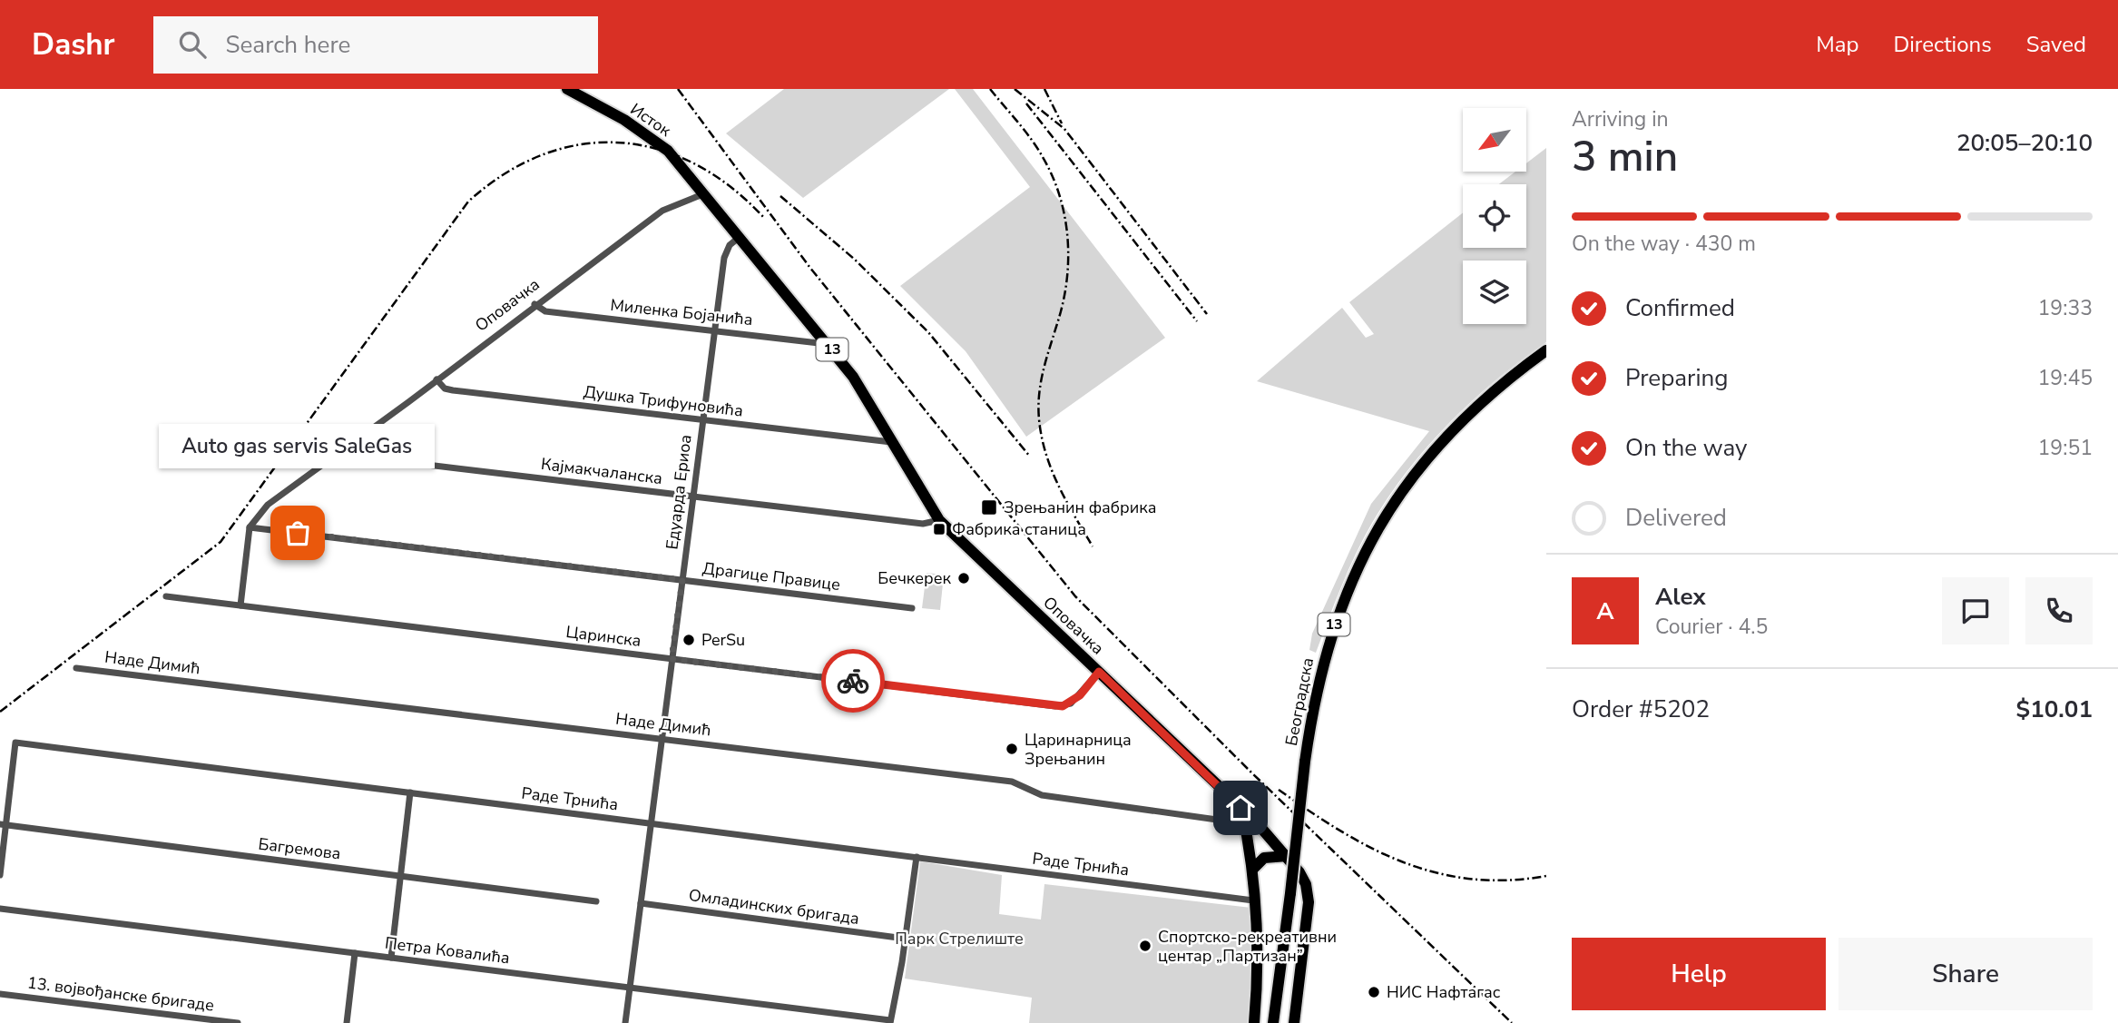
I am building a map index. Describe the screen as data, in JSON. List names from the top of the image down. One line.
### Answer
{"streets":{"main road":["Исток","Оповачка","13","Београдска"],"street":["Миленка Бојанића","Душка Трифуновића","Кајмакчаланска","Едуарда Ериоа","Драгице Правице","Царинска","Наде Димић","Раде Трнића","Багремова","Омладинских бригада","Петра Ковалића","13. војвођанске бригаде"]},"crossings":[["Исток","Оповачка"],["Исток","13"],["Оповачка","Миленка Бојанића"],["Оповачка","13"],["Оповачка","Душка Трифуновића"],["Оповачка","Кајмакчаланска"],["Оповачка","Драгице Правице"],["Оповачка","Царинска"],["Оповачка","Наде Димић"],["Миленка Бојанића","13"],["Миленка Бојанића","Едуарда Ериоа"],["13","Душка Трифуновића"],["13","Кајмакчаланска"],["13","Едуарда Ериоа"],["13","Наде Димић"],["Душка Трифуновића","Едуарда Ериоа"],["Кајмакчаланска","Едуарда Ериоа"],["Едуарда Ериоа","Драгице Правице"],["Едуарда Ериоа","Царинска"],["Едуарда Ериоа","Наде Димић"],["Едуарда Ериоа","Раде Трнића"],["Едуарда Ериоа","Омладинских бригада"],["Едуарда Ериоа","Петра Ковалића"],["Раде Трнића","Багремова"]],"parks":["Парк Стрелиште"],"places":{"transit":["Зрењанин фабрика","Фабрика станица"],"other":["Auto gas servis SaleGas","Бечкерек","PerSu","Царинарница Зрењанин","Спортско-рекреативни центар „Партизан”","НИС Нафтагас"]},"north":"bottom left","page":{"header":"Dashr","search":"Search here","nav":["Map","Directions","Saved"],"heading":["3 min","Arriving in","20:05–20:10"],"panel":["Alex","Courier · 4.5","Order #5202","$10.01"],"bar":"On the way · 430 m","list":[["Confirmed","19:33"],["Preparing","19:45"],["On the way","19:51"],"Delivered"],"bubble":"Auto gas servis SaleGas","round":"A","buttons":["Help","Share"]}}
